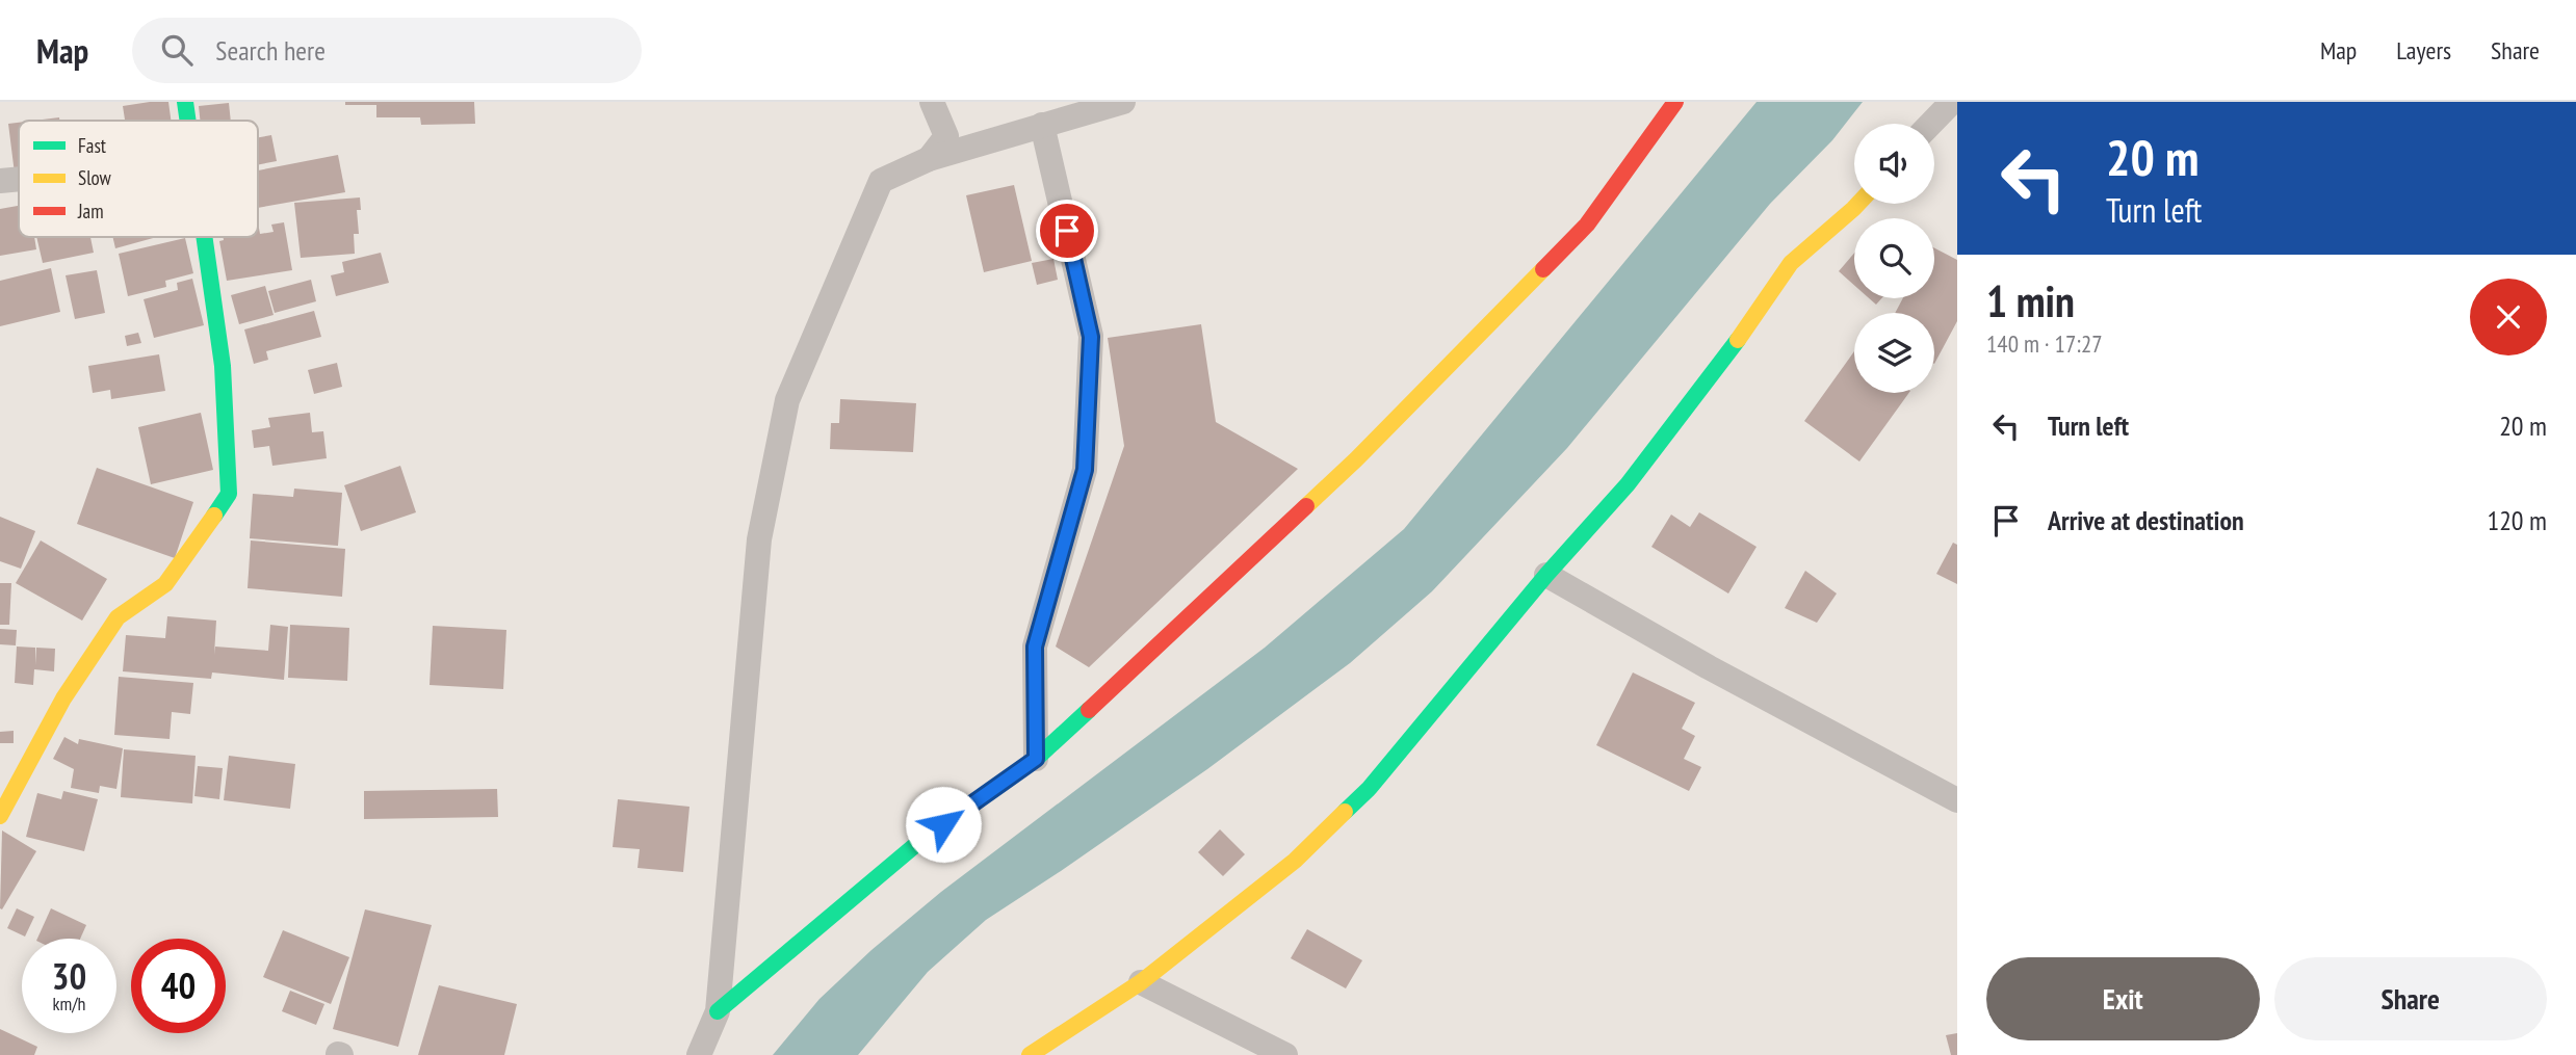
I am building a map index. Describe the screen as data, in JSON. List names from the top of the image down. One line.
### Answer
{"legend":["Fast","Slow","Jam"],"page":{"header":"Map","search":"Search here","nav":["Map","Layers","Share"],"turn":["20 m","Turn left"],"heading":["1 min","140 m · 17:27"],"list":[{"name":"Turn left","value":"20 m"},{"name":"Arrive at destination","value":"120 m"}],"speed":"30 km/h","limit":"40","buttons":["Exit","Share"]}}
